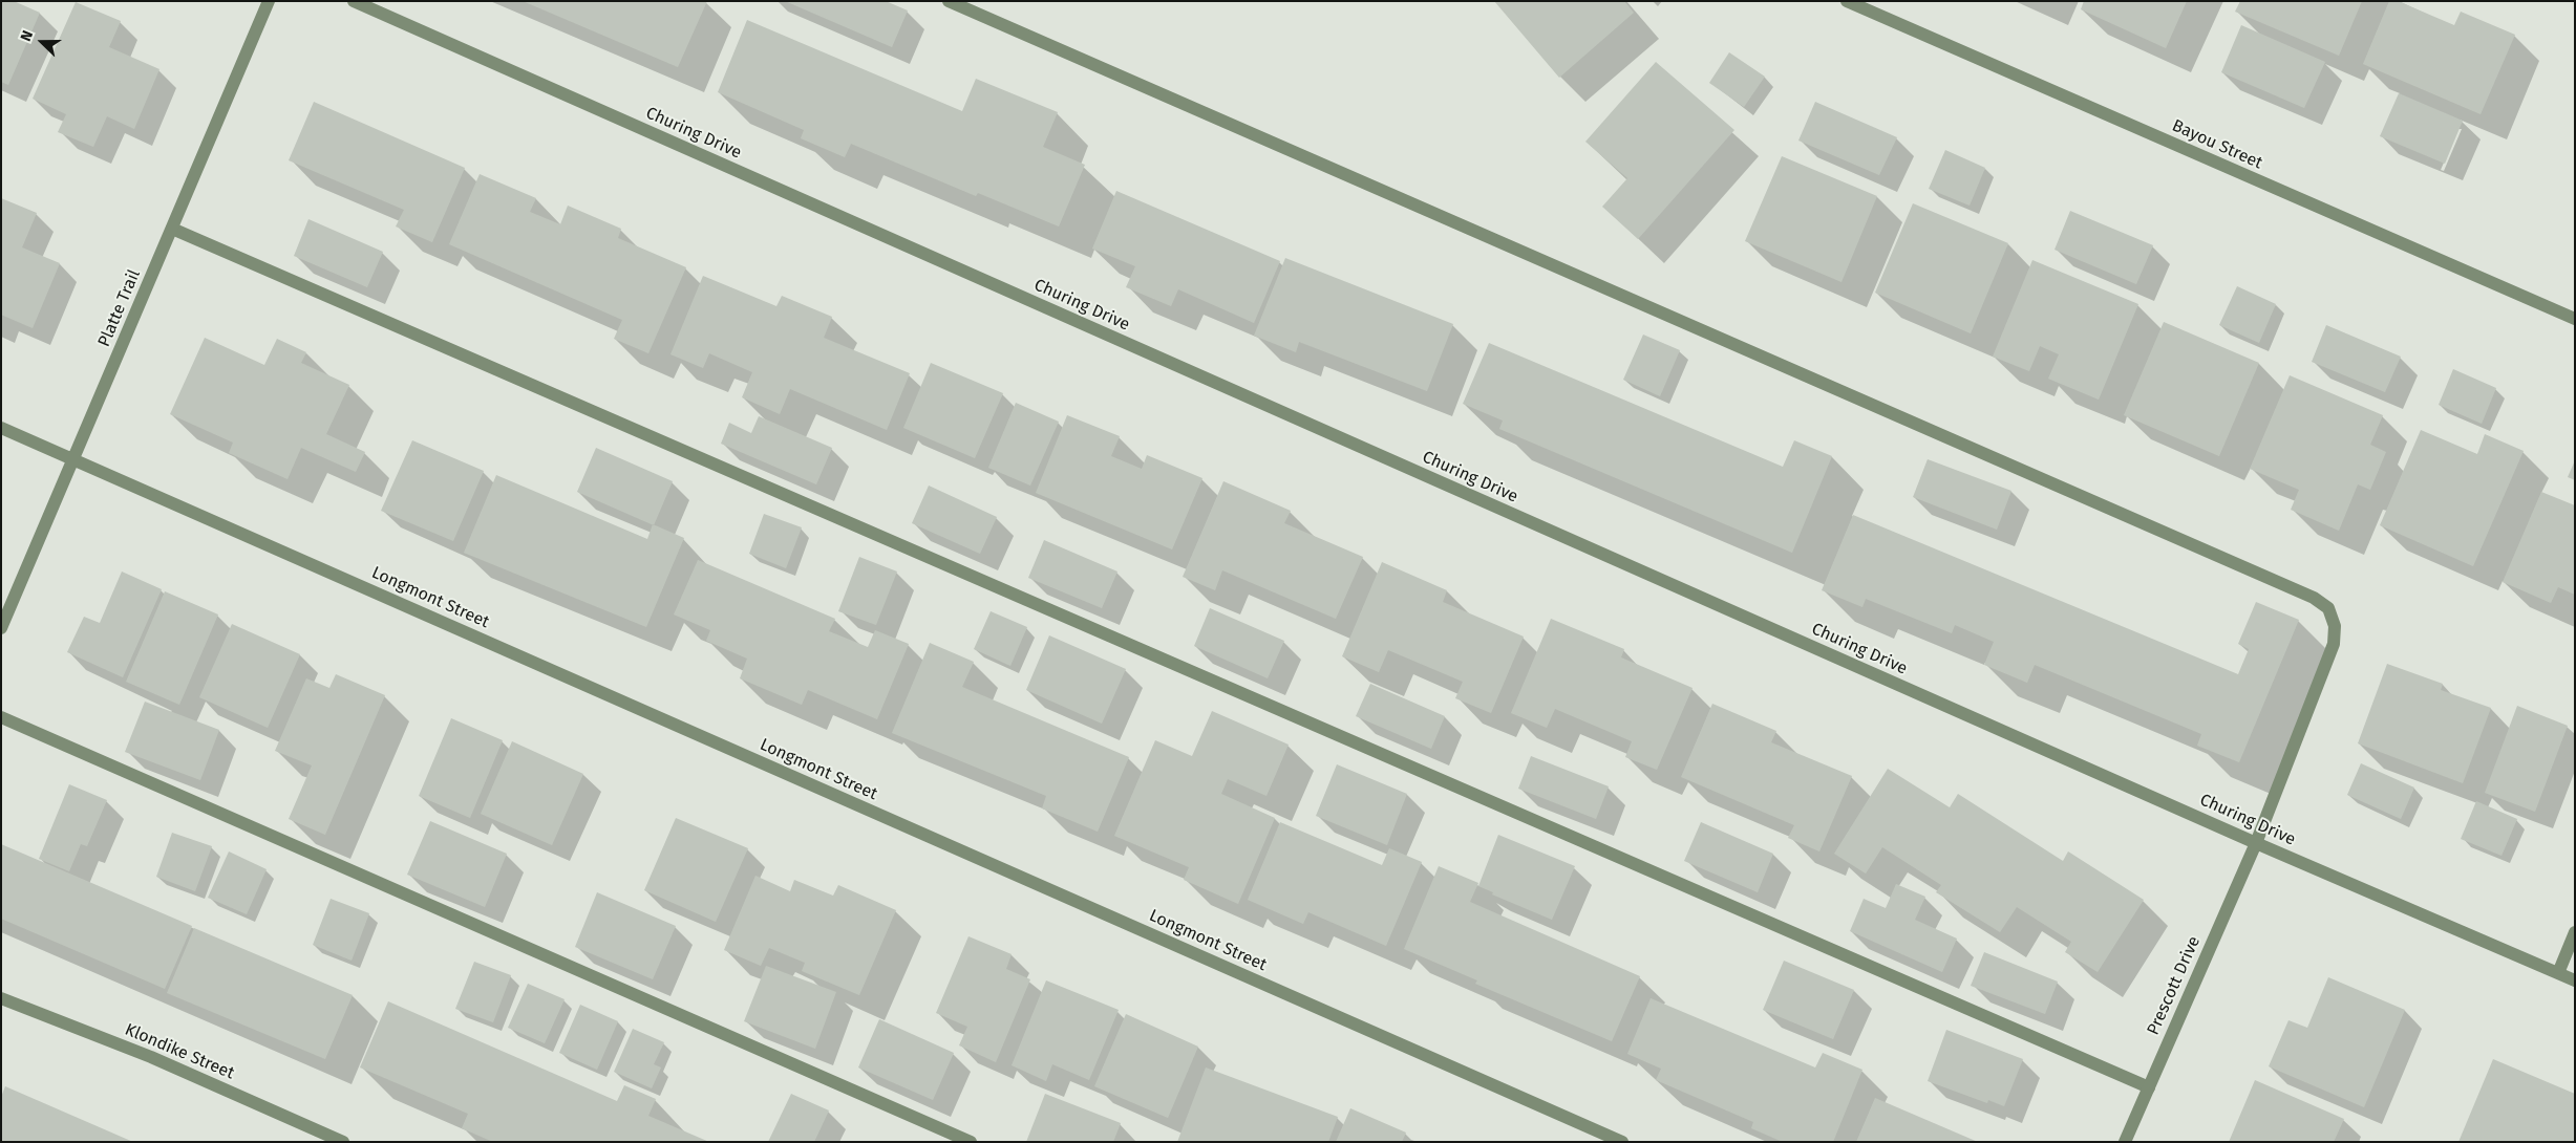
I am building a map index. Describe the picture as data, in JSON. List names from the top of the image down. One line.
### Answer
{"streets":{"street":["Churing Drive","Bayou Street","Platte Trail","Longmont Street","Prescott Drive","Klondike Street"]},"crossings":[["Churing Drive","Prescott Drive"],["Platte Trail","Longmont Street"]],"north":"left"}
